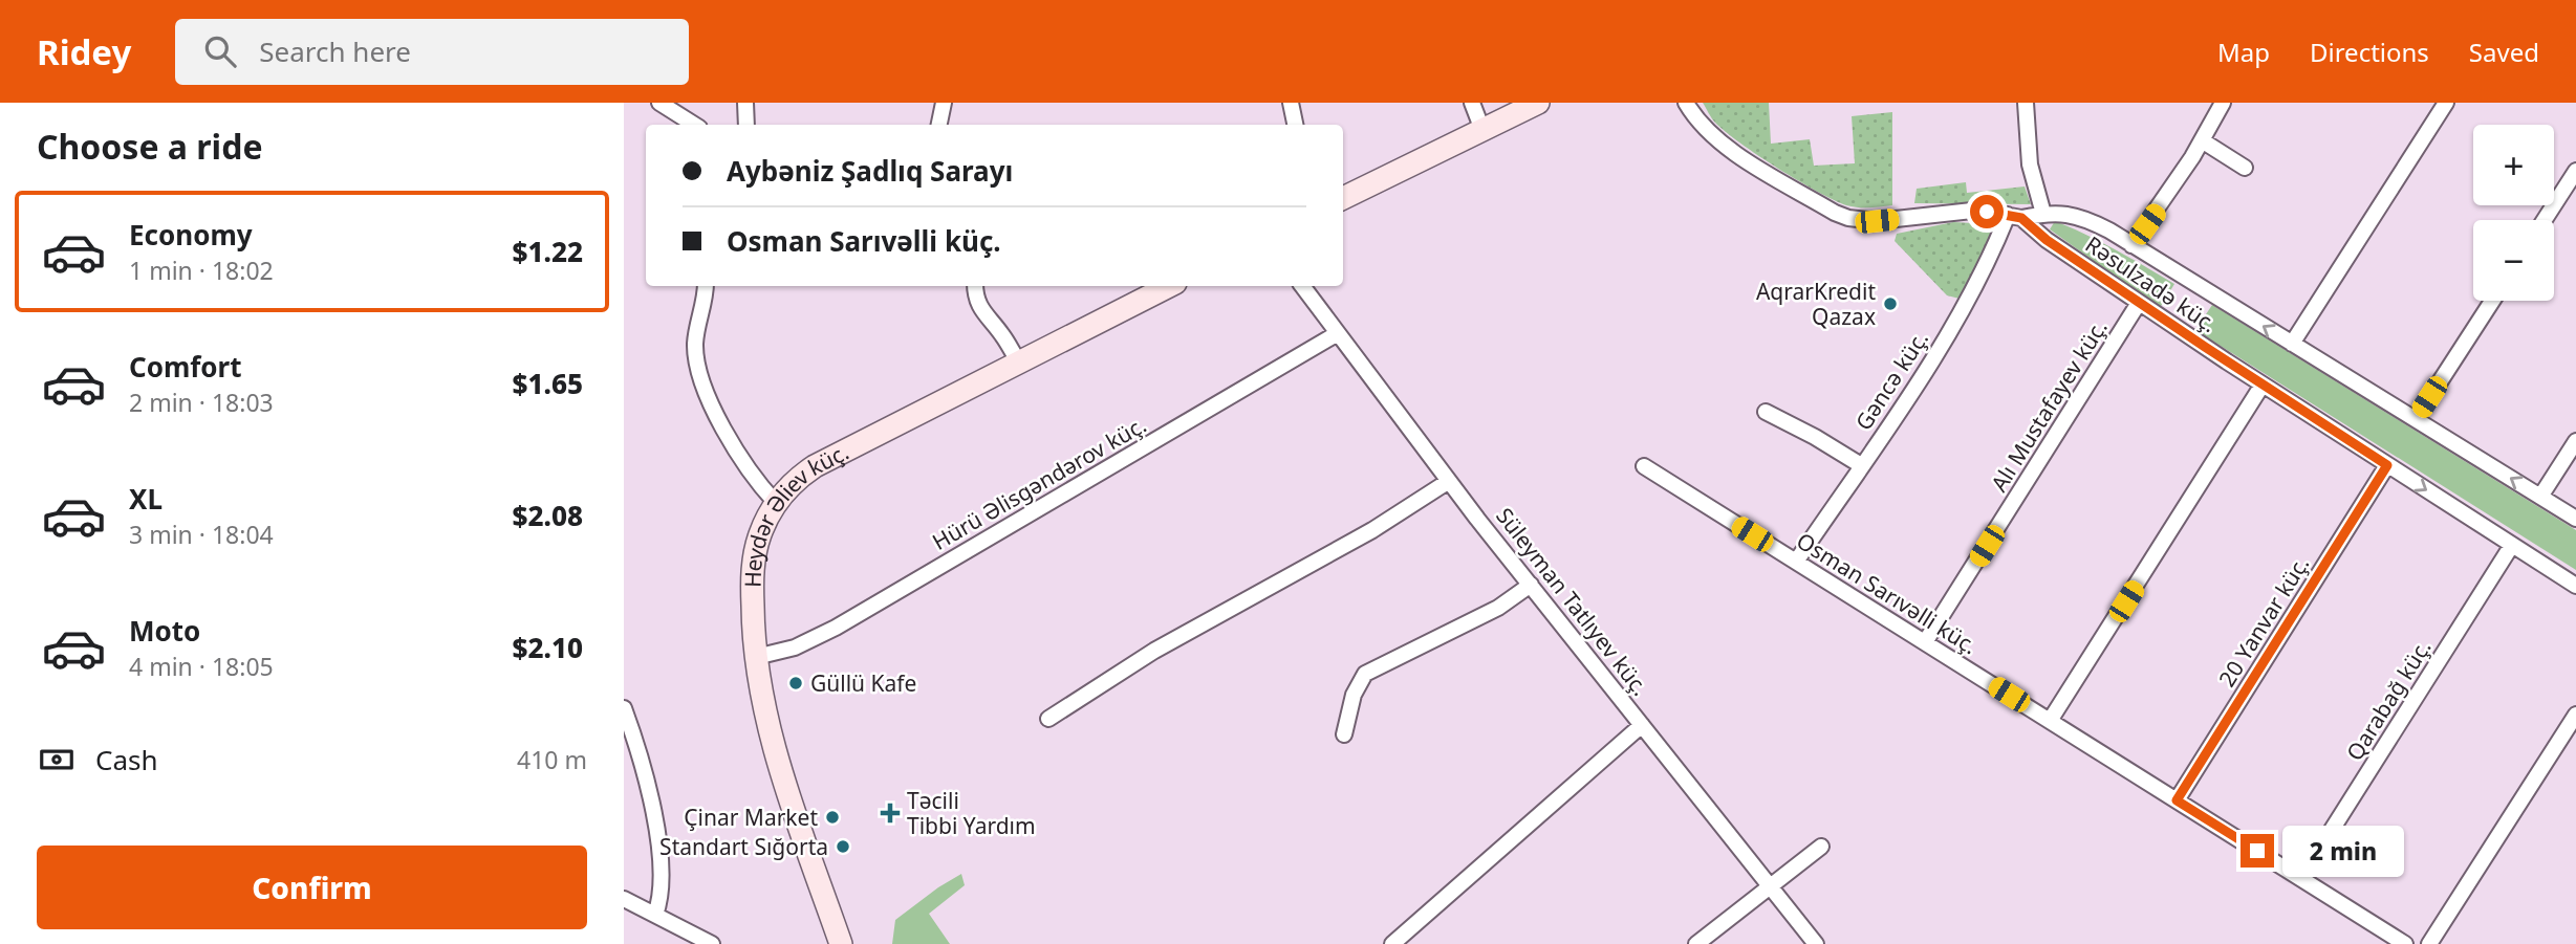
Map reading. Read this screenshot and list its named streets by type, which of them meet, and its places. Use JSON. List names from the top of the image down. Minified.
{"streets":{"main road":["Heydər Əliev küç."],"street":["Rəsulzadə küç.","Gəncə küç.","Alı Mustafayev küç.","Hürü Əlisgəndərov küç.","Osman Sarıvəlli küç.","Süleyman Tatlıyev küç.","20 Yanvar küç.","Qarabağ küç."]},"crossings":[["Rəsulzadə küç.","Gəncə küç."],["Rəsulzadə küç.","Alı Mustafayev küç."],["Rəsulzadə küç.","20 Yanvar küç."],["Rəsulzadə küç.","Qarabağ küç."],["Gəncə küç.","Osman Sarıvəlli küç."],["Alı Mustafayev küç.","Osman Sarıvəlli küç."],["Hürü Əlisgəndərov küç.","Heydər Əliev küç."],["Hürü Əlisgəndərov küç.","Süleyman Tatlıyev küç."],["Osman Sarıvəlli küç.","20 Yanvar küç."],["Osman Sarıvəlli küç.","Qarabağ küç."]],"places":{"other":["AqrarKredit Qazax","Güllü Kafe","Çinar Market","Standart Sığorta"],"health":["Təcili Tibbi Yardım"]},"page":{"header":"Ridey","search":"Search here","nav":["Map","Directions","Saved"],"heading":"Choose a ride","map_buttons":["+","−"],"banner":["Aybəniz Şadlıq Sarayı","Osman Sarıvəlli küç."],"list":[{"name":"Economy","note":"1 min · 18:02","value":"$1.22"},{"name":"Comfort","note":"2 min · 18:03","value":"$1.65"},{"name":"XL","note":"3 min · 18:04","value":"$2.08"},{"name":"Moto","note":"4 min · 18:05","value":"$2.10"}],"pay":["Cash","410 m"],"bubble":"2 min","buttons":"Confirm"}}
